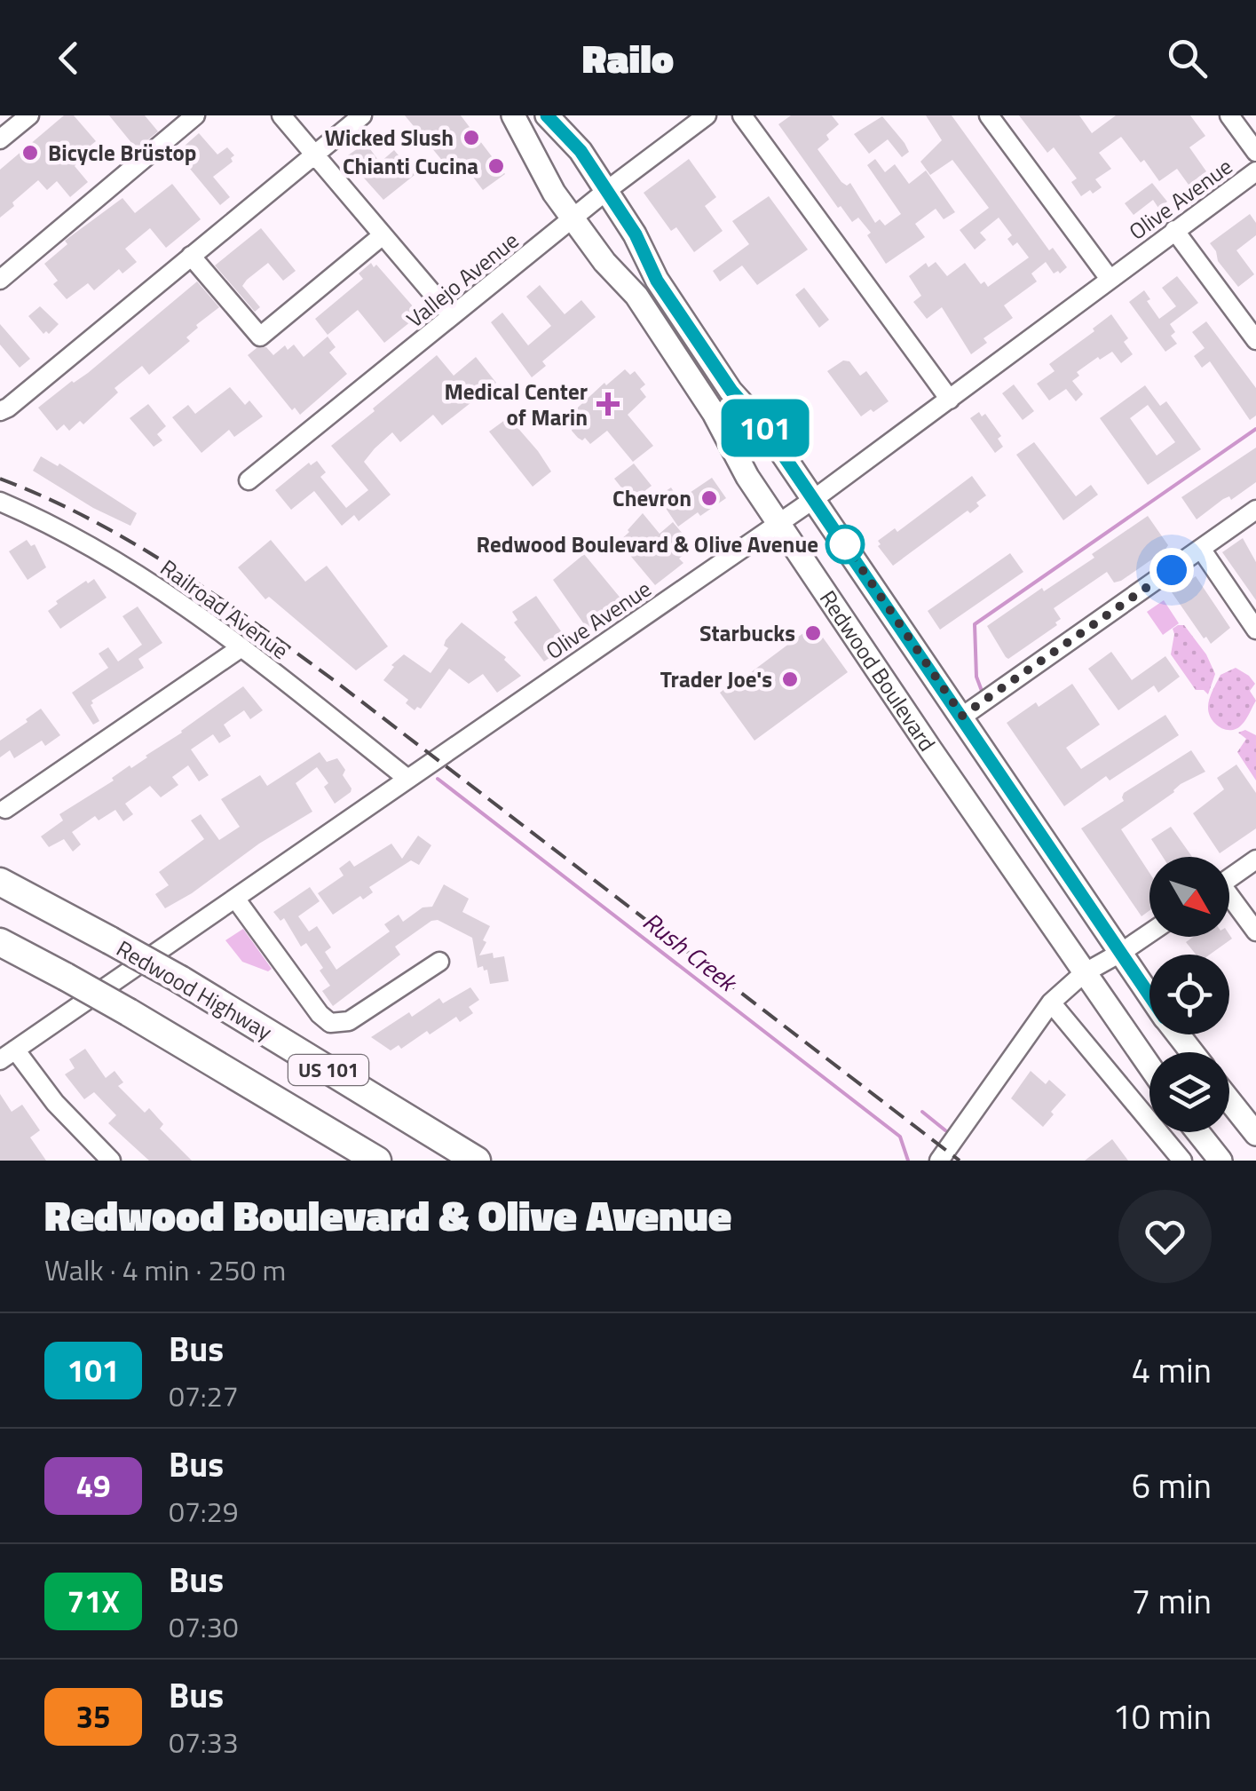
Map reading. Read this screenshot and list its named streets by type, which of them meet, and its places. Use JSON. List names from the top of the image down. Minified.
{"streets":{"highway":["Redwood Highway","US 101"],"main road":["Redwood Boulevard"],"street":["Olive Avenue","Vallejo Avenue","Railroad Avenue"]},"crossings":[["Olive Avenue","Railroad Avenue"],["Olive Avenue","Redwood Boulevard"],["Vallejo Avenue","Redwood Boulevard"]],"water":["Rush Creek"],"places":{"other":["Wicked Slush","Bicycle Brüstop","Chianti Cucina","Chevron","Redwood Boulevard & Olive Avenue","Starbucks","Trader Joe's"],"health":["Medical Center of Marin"]},"lines":["bus line 101"],"north":"bottom right","page":{"header":"Railo","on_map":"101","heading":["Redwood Boulevard & Olive Avenue","Walk · 4 min · 250 m"],"list":[{"mark":"101","name":"Bus","note":"07:27","value":"4 min"},{"mark":"49","name":"Bus","note":"07:29","value":"6 min"},{"mark":"71X","name":"Bus","note":"07:30","value":"7 min"},{"mark":"35","name":"Bus","note":"07:33","value":"10 min"}]}}
